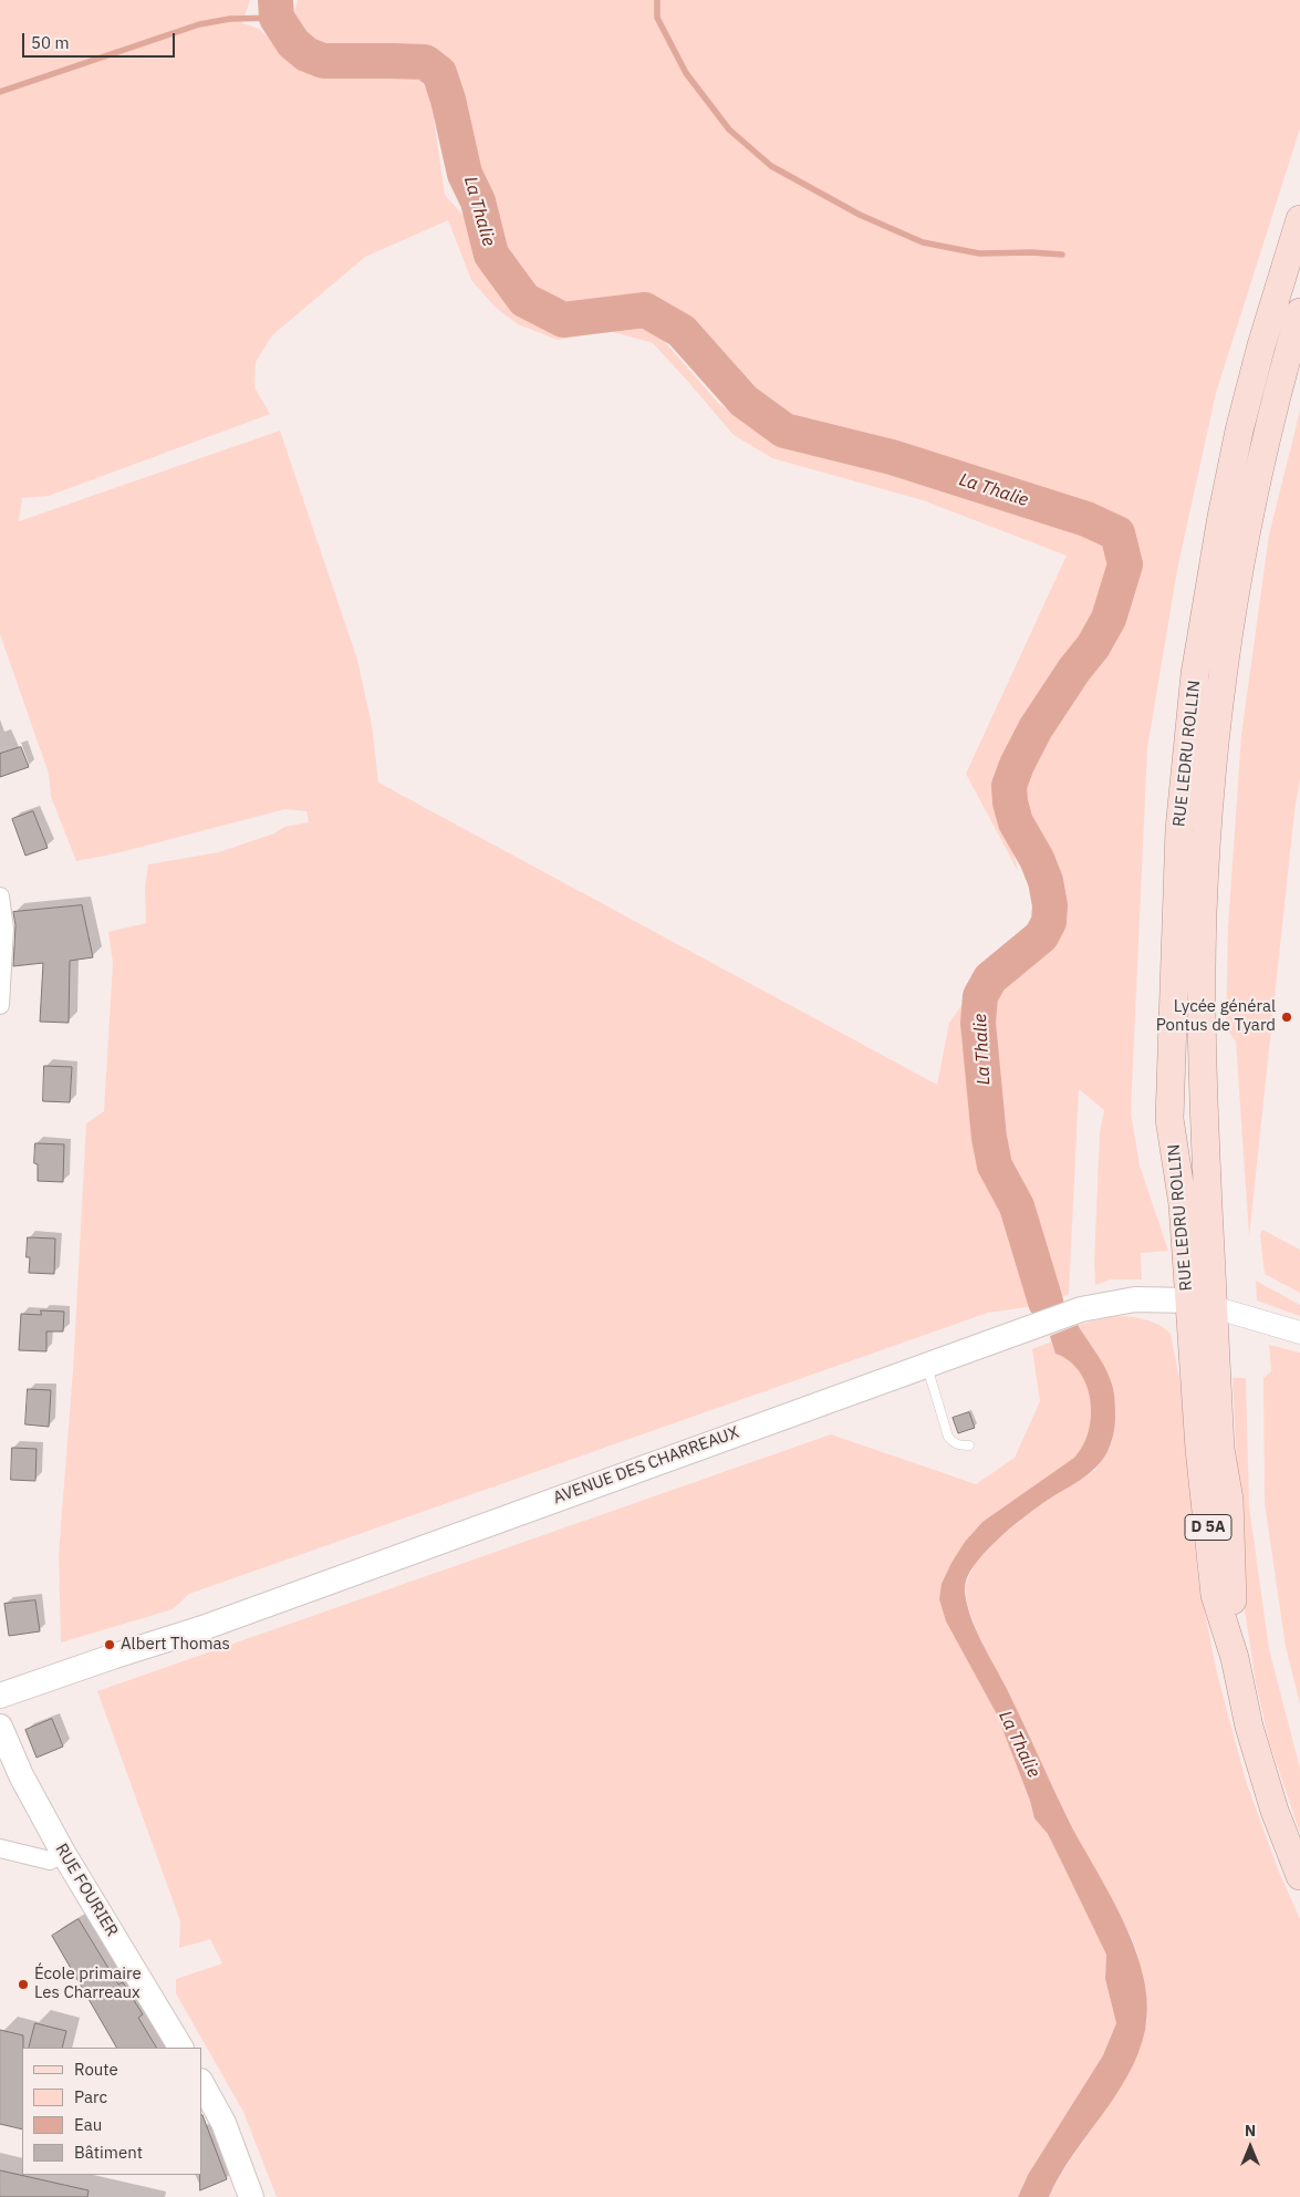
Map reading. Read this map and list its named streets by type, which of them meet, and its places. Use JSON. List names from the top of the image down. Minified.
{"streets":{"main road":["RUE LEDRU ROLLIN","AVENUE DES CHARREAUX","D 5A","RUE FOURIER"]},"crossings":[["RUE LEDRU ROLLIN","AVENUE DES CHARREAUX"],["RUE LEDRU ROLLIN","D 5A"],["AVENUE DES CHARREAUX","D 5A"]],"water":["La Thalie"],"places":["Lycée général Pontus de Tyard","Albert Thomas","École primaire Les Charreaux"],"legend":["Route","Parc","Eau","Bâtiment"],"scale_bar":"50 m","north":"top"}
